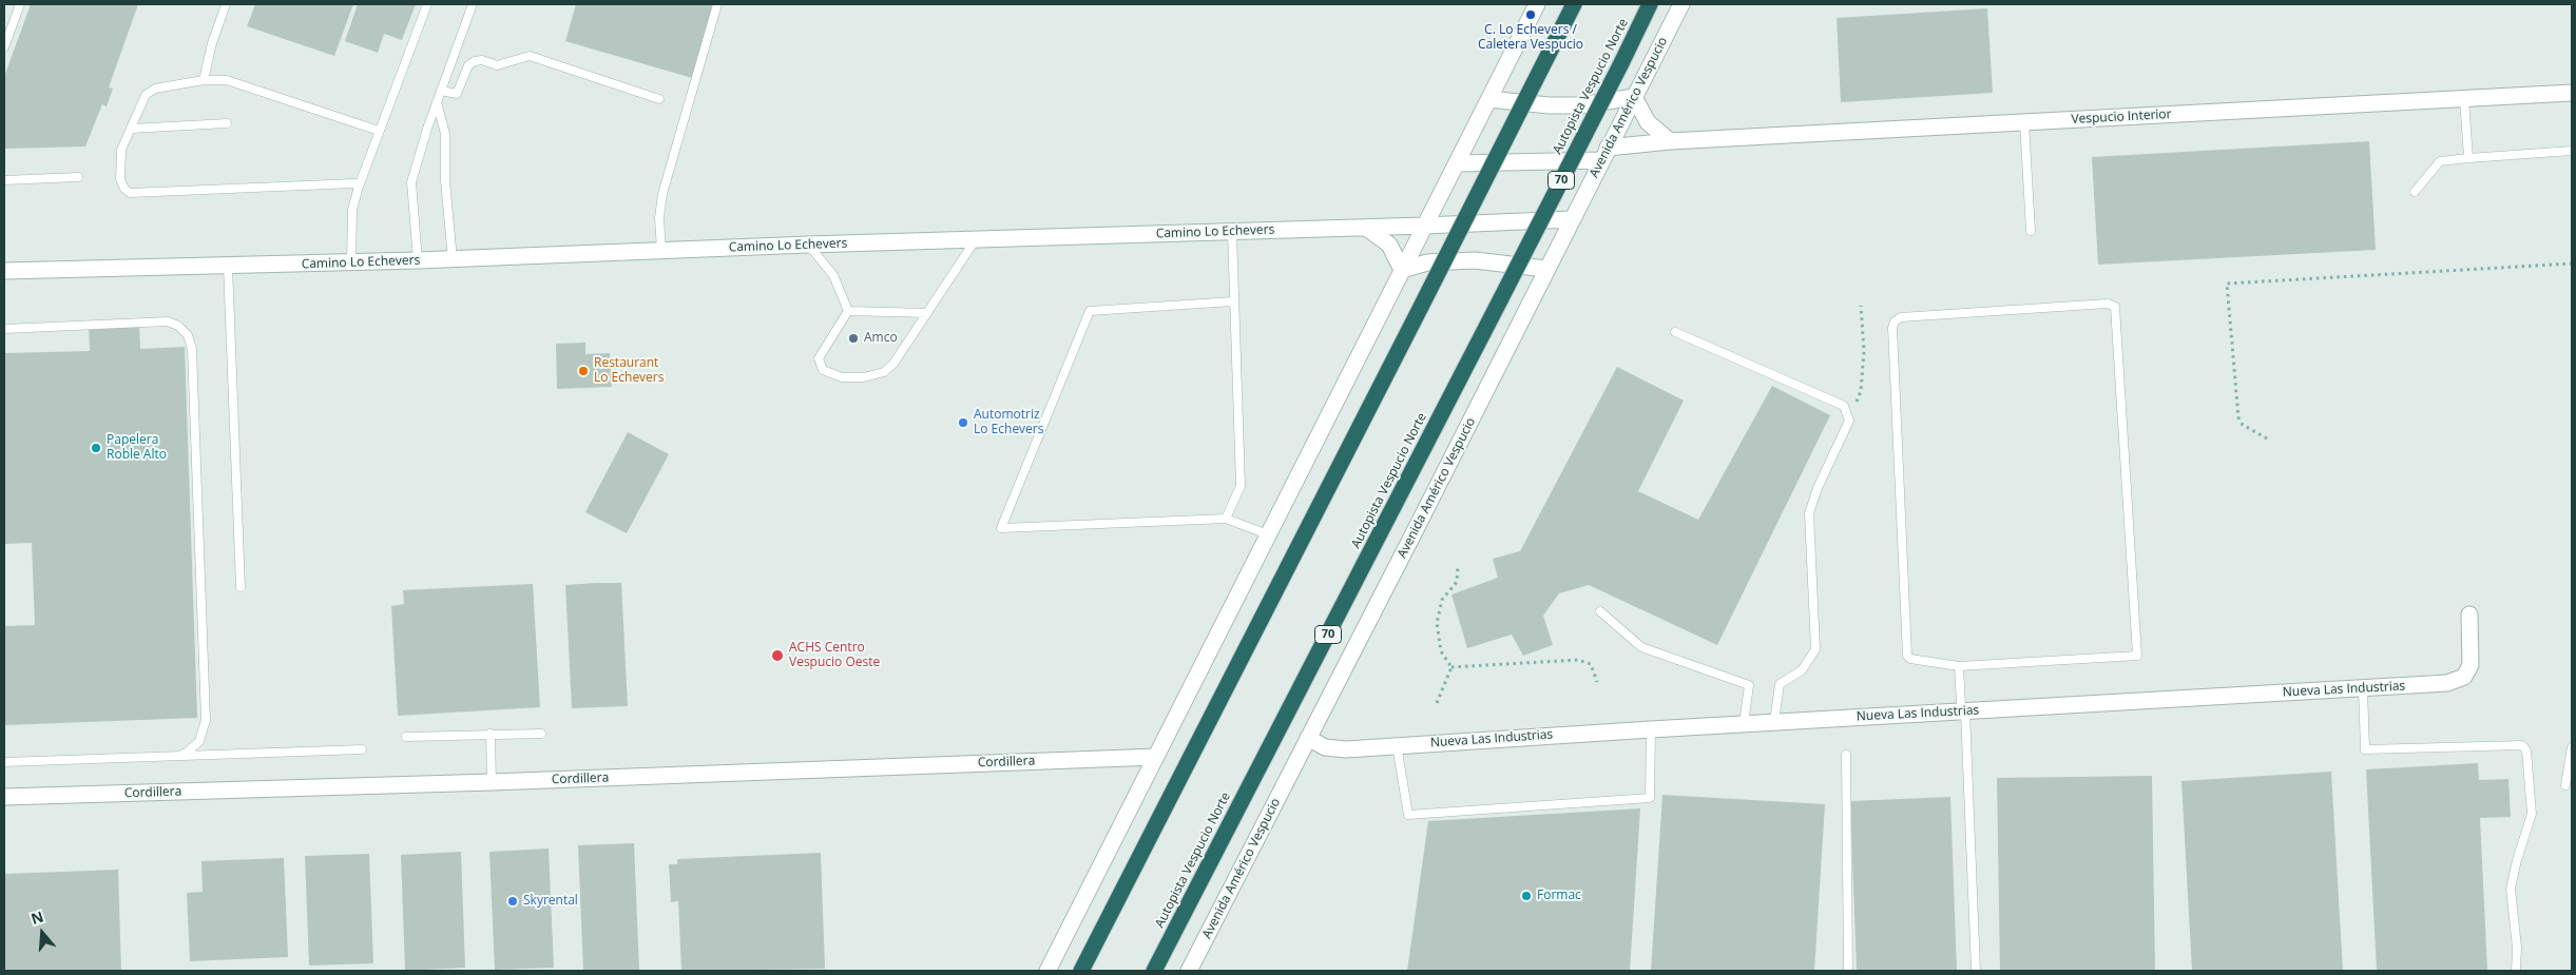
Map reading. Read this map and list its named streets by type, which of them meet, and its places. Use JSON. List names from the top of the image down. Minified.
{"streets":{"highway":["Autopista Vespucio Norte","70"],"main road":["Avenida Américo Vespucio","Vespucio Interior","Camino Lo Echevers","Nueva Las Industrias","Cordillera"]},"crossings":[["Avenida Américo Vespucio","Vespucio Interior"],["Avenida Américo Vespucio","Camino Lo Echevers"],["Avenida Américo Vespucio","Nueva Las Industrias"]],"places":["C. Lo Echevers / Caletera Vespucio","Amco","Restaurant Lo Echevers","Automotriz Lo Echevers","Papelera Roble Alto","ACHS Centro Vespucio Oeste","Formac","Skyrental"],"north":"top"}
